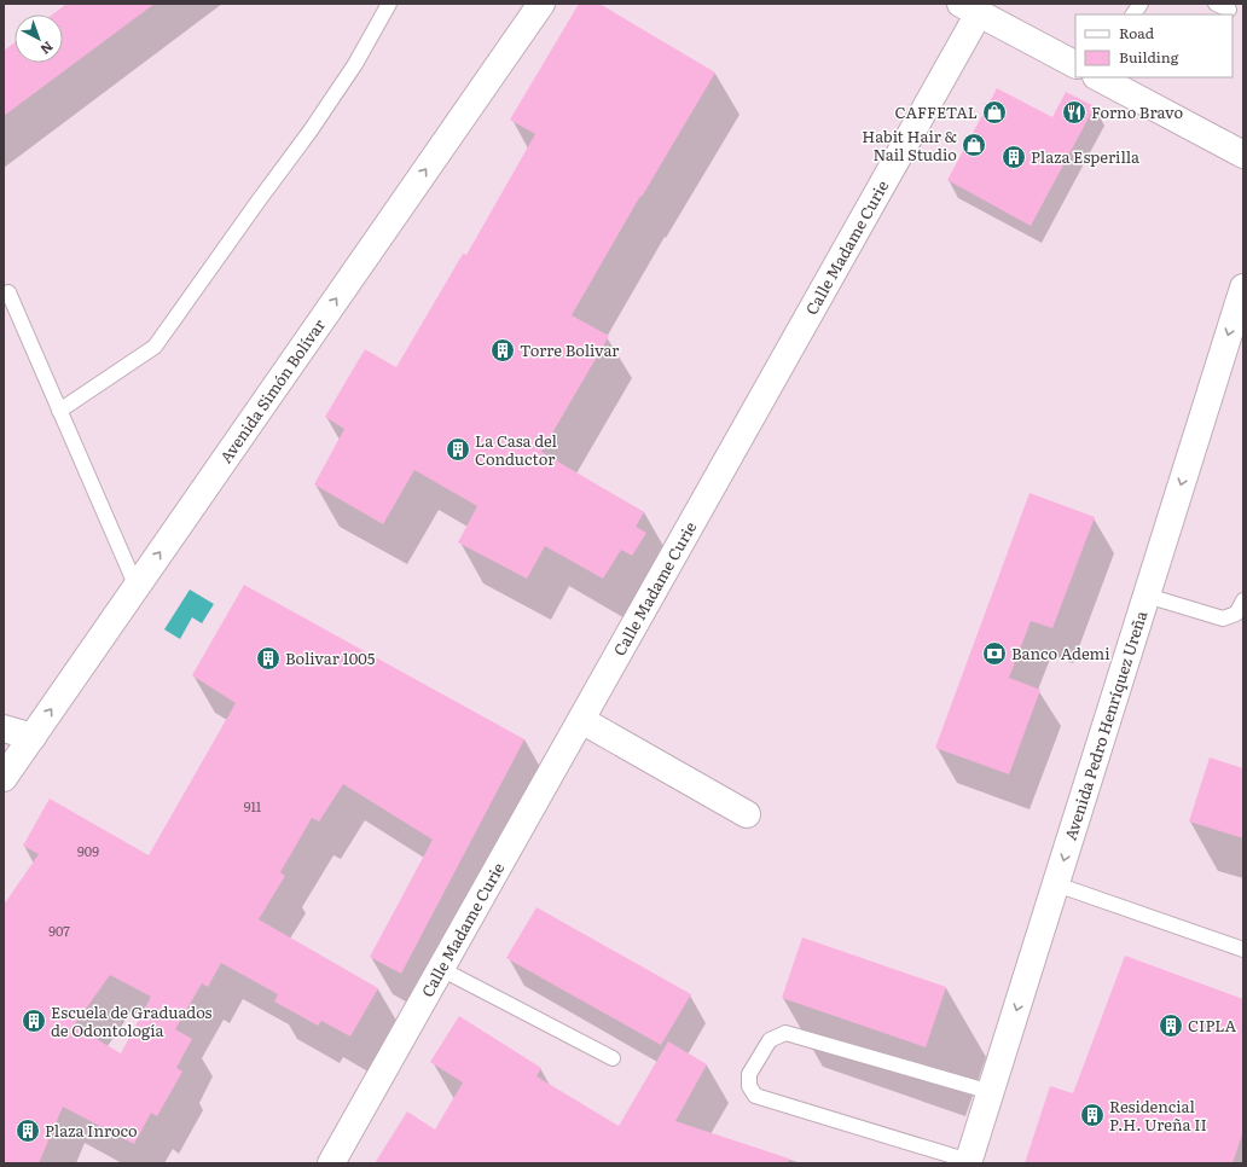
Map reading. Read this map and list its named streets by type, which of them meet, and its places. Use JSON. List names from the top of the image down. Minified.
{"streets":{"main road":["Calle Madame Curie","Avenida Simón Bolívar","Avenida Pedro Henríquez Ureña"]},"one_way":["Avenida Simón Bolívar","Avenida Pedro Henríquez Ureña"],"places":{"shop":["CAFFETAL","Habit Hair & Nail Studio"],"restaurant":["Forno Bravo"],"building":["Plaza Esperilla","Torre Bolivar","La Casa del Conductor","Bolivar 1005","Escuela de Graduados de Odontología","CIPLA","Residencial P.H. Ureña II","Plaza Inroco"],"bank":["Banco Ademi"]},"house_numbers":["911","909","907"],"legend":["Road","Building"],"north":"bottom right"}
